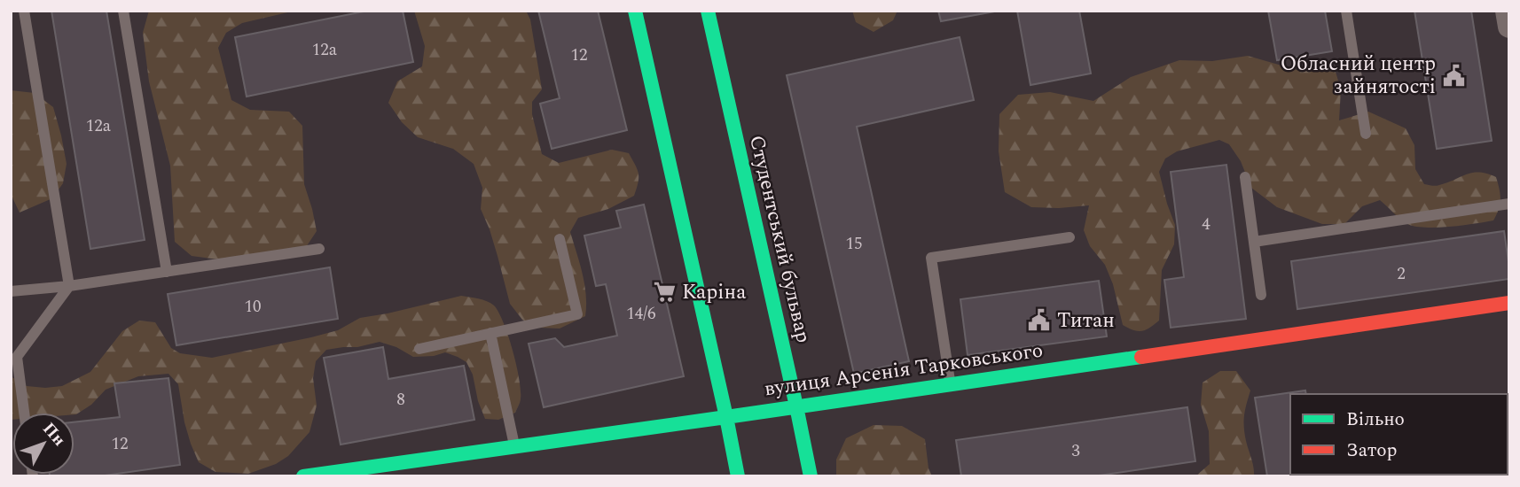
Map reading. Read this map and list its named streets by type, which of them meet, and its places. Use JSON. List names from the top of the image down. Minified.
{"streets":{"street":["Студентський бульвар","вулиця Арсенія Тарковського"]},"crossings":[["Студентський бульвар","вулиця Арсенія Тарковського"]],"places":{"public building":["Обласний центр зайнятості","Титан"],"supermarket":["Каріна"]},"house_numbers":["12а","12","12а","4","15","2","10","14/6","8","12","3"],"legend":["Вільно","Затор"],"north":"top right"}
